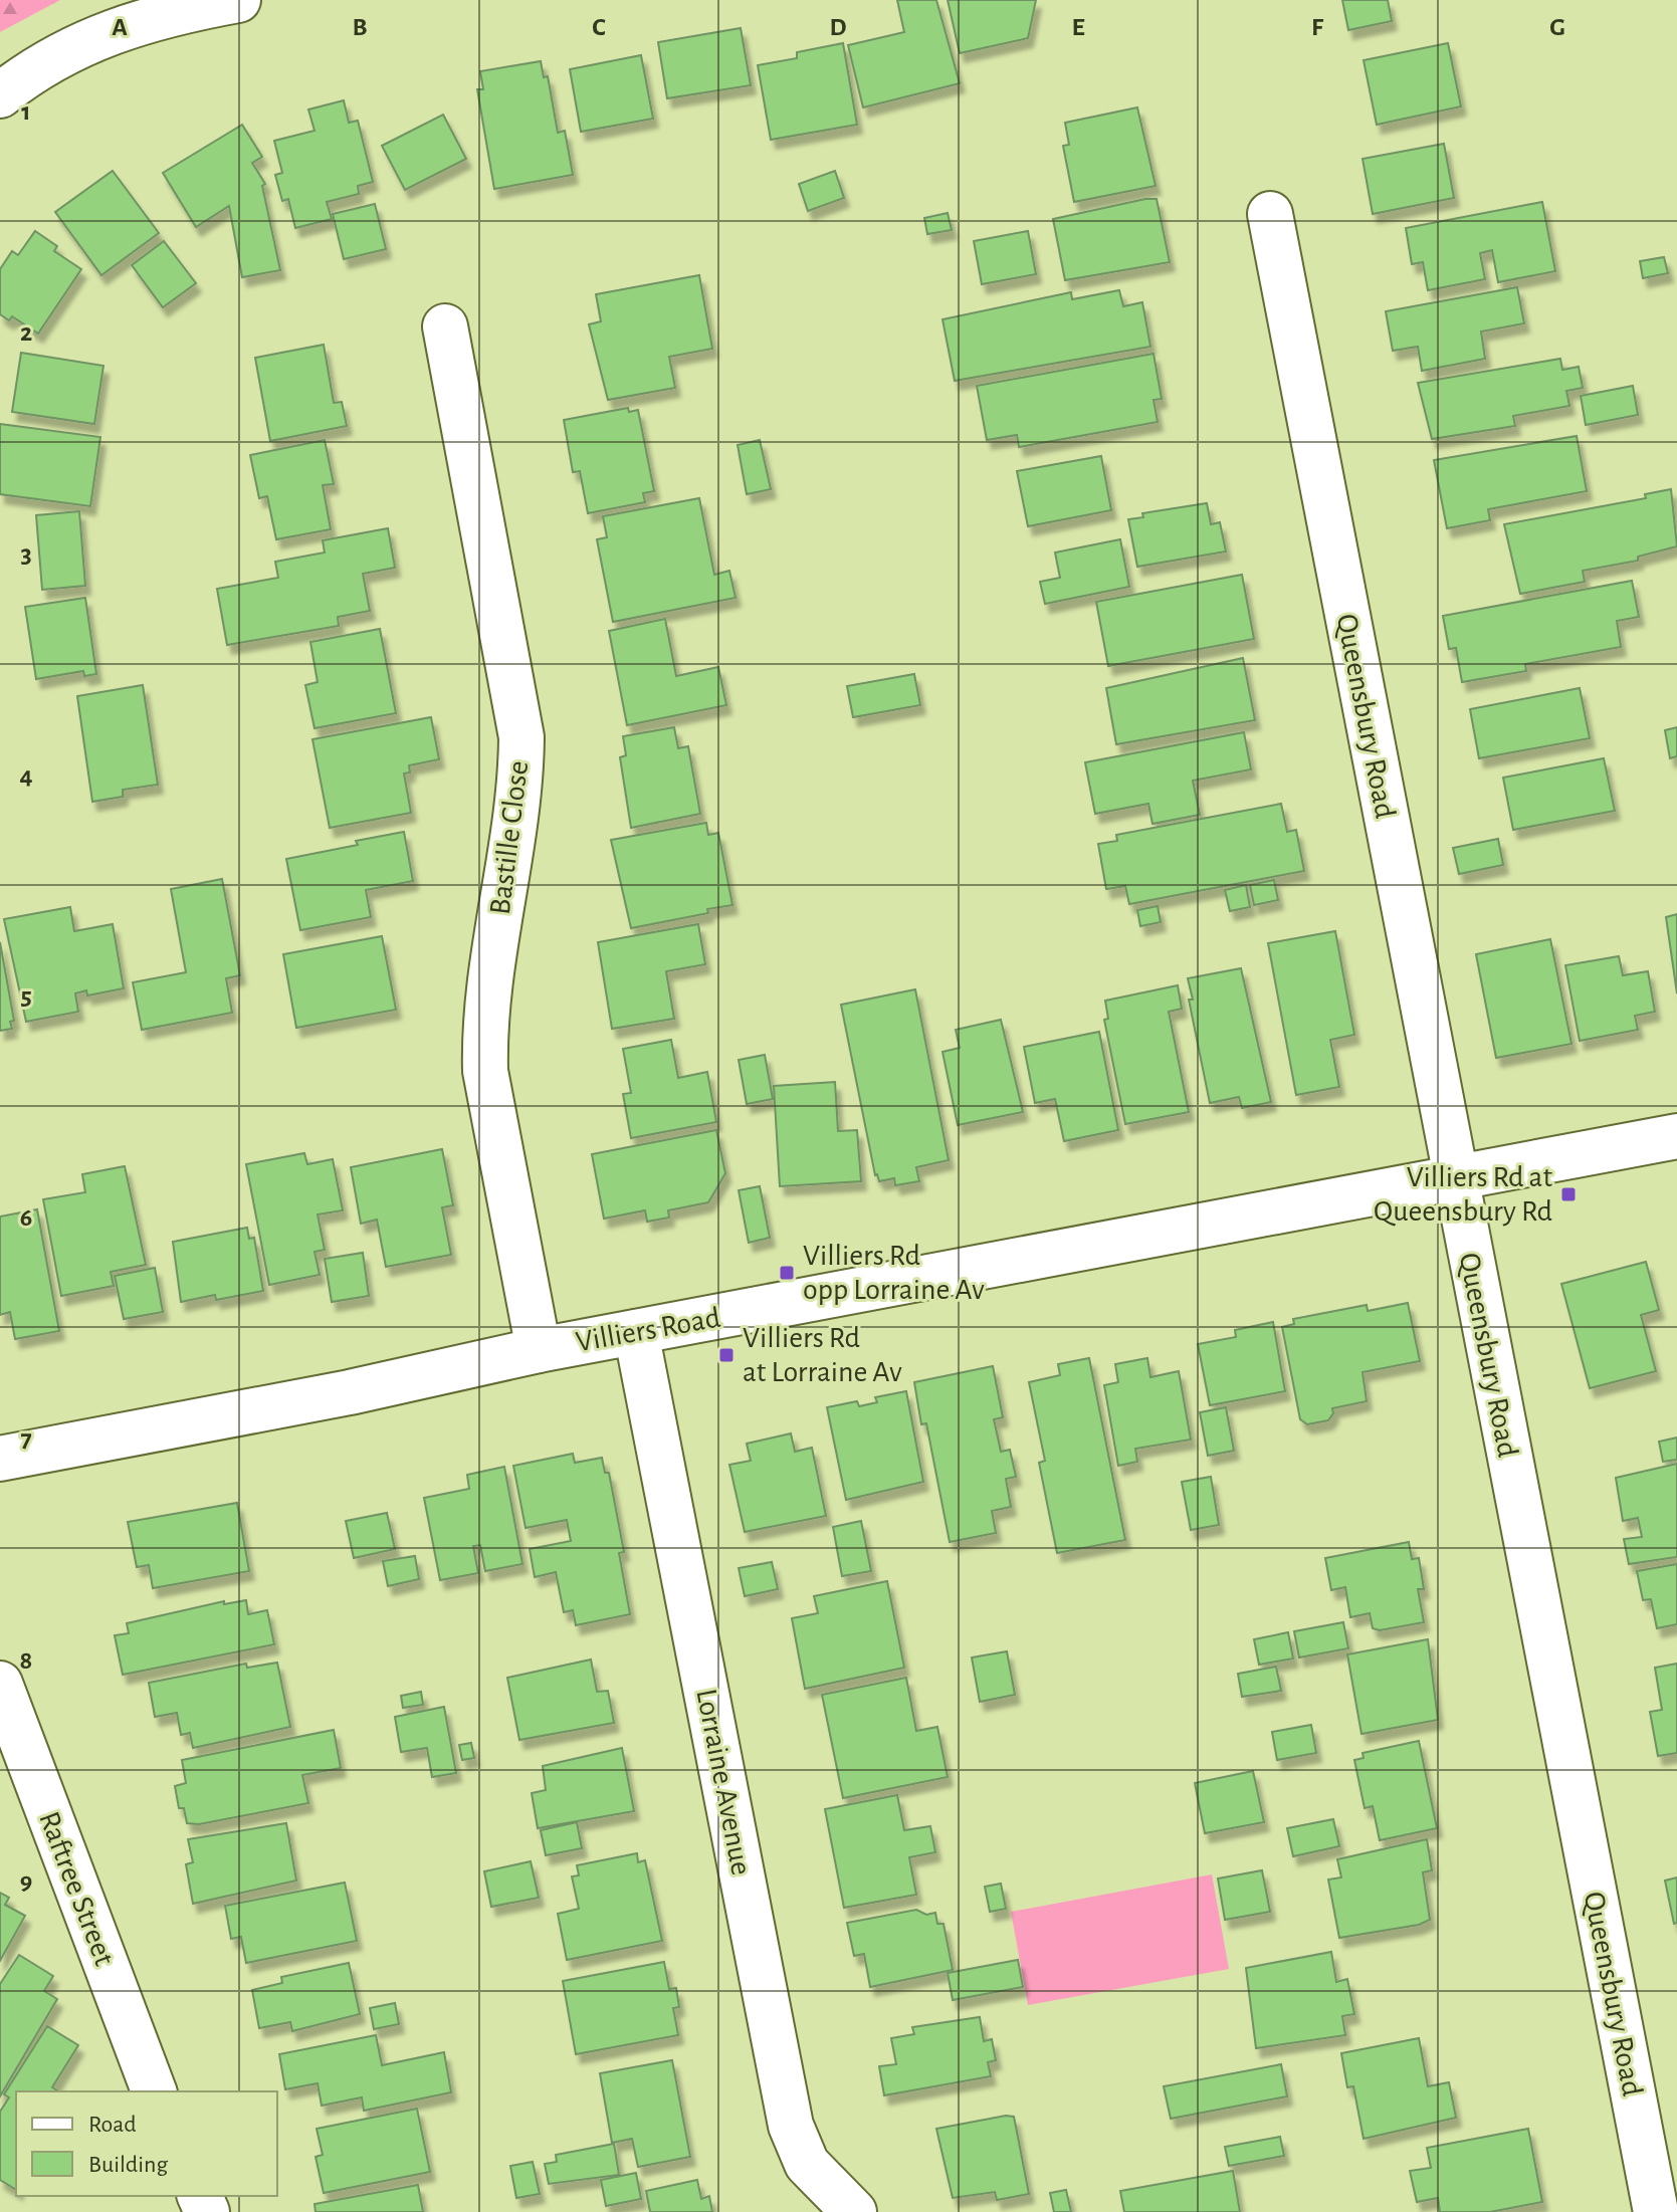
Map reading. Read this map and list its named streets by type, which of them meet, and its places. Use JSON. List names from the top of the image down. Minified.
{"streets":{"street":["Queensbury Road","Bastille Close","Villiers Road","Lorraine Avenue","Raftree Street"]},"crossings":[["Queensbury Road","Villiers Road"],["Bastille Close","Villiers Road"],["Villiers Road","Lorraine Avenue"]],"places":{"transit":["Villiers Rd at Queensbury Rd","Villiers Rd opp Lorraine Av","Villiers Rd at Lorraine Av"]},"legend":["Road","Building"],"grid":{"columns":["A","B","C","D","E","F","G"],"rows":["1","2","3","4","5","6","7","8","9"]}}
